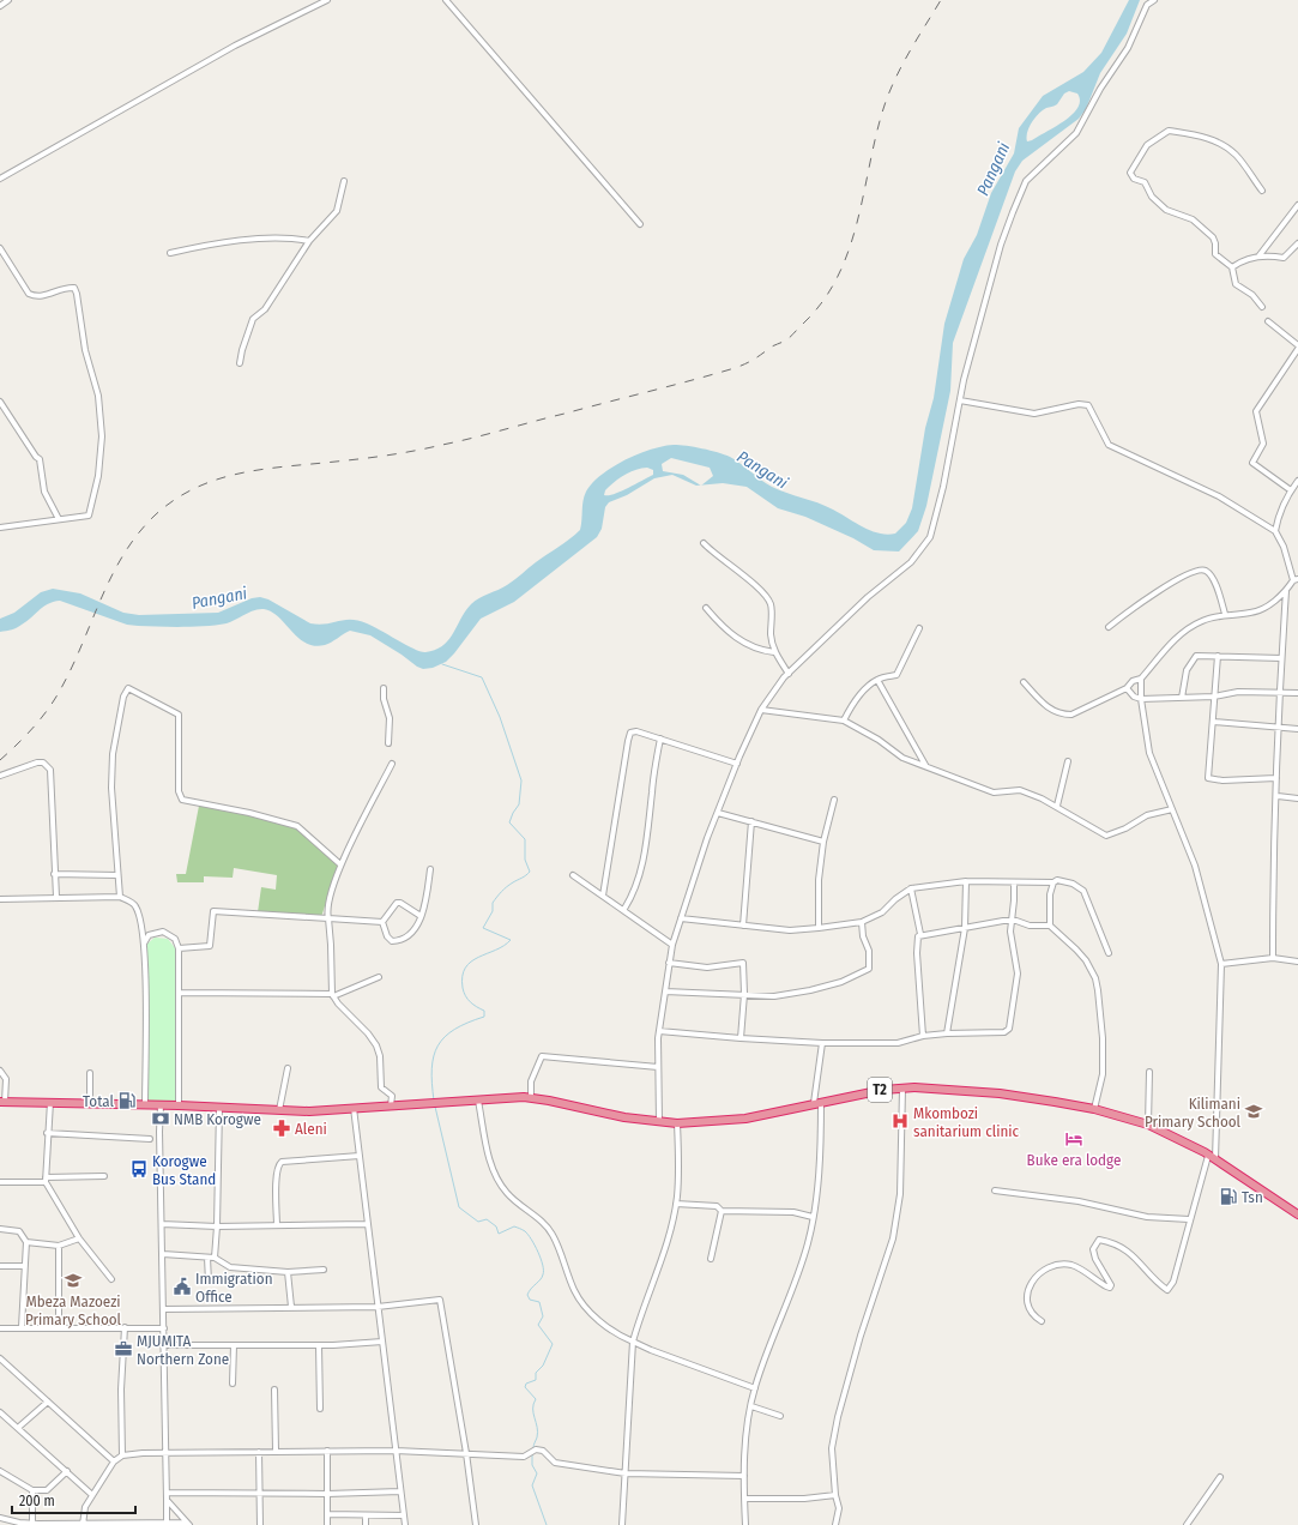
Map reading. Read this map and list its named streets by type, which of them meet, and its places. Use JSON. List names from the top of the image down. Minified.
{"streets":{"highway":["T2"]},"water":["Pangani"],"places":{"fuel station":["Total","Tsn"],"school or university":["Kilimani Primary School","Mbeza Mazoezi Primary School"],"bank":["NMB Korogwe"],"hospital":["Mkombozi sanitarium clinic"],"pharmacy":["Aleni"],"hotel":["Buke era lodge"],"bus stop":["Korogwe Bus Stand"],"public building":["Immigration Office"],"office":["MJUMITA Northern Zone"]},"scale_bar":"200 m"}
